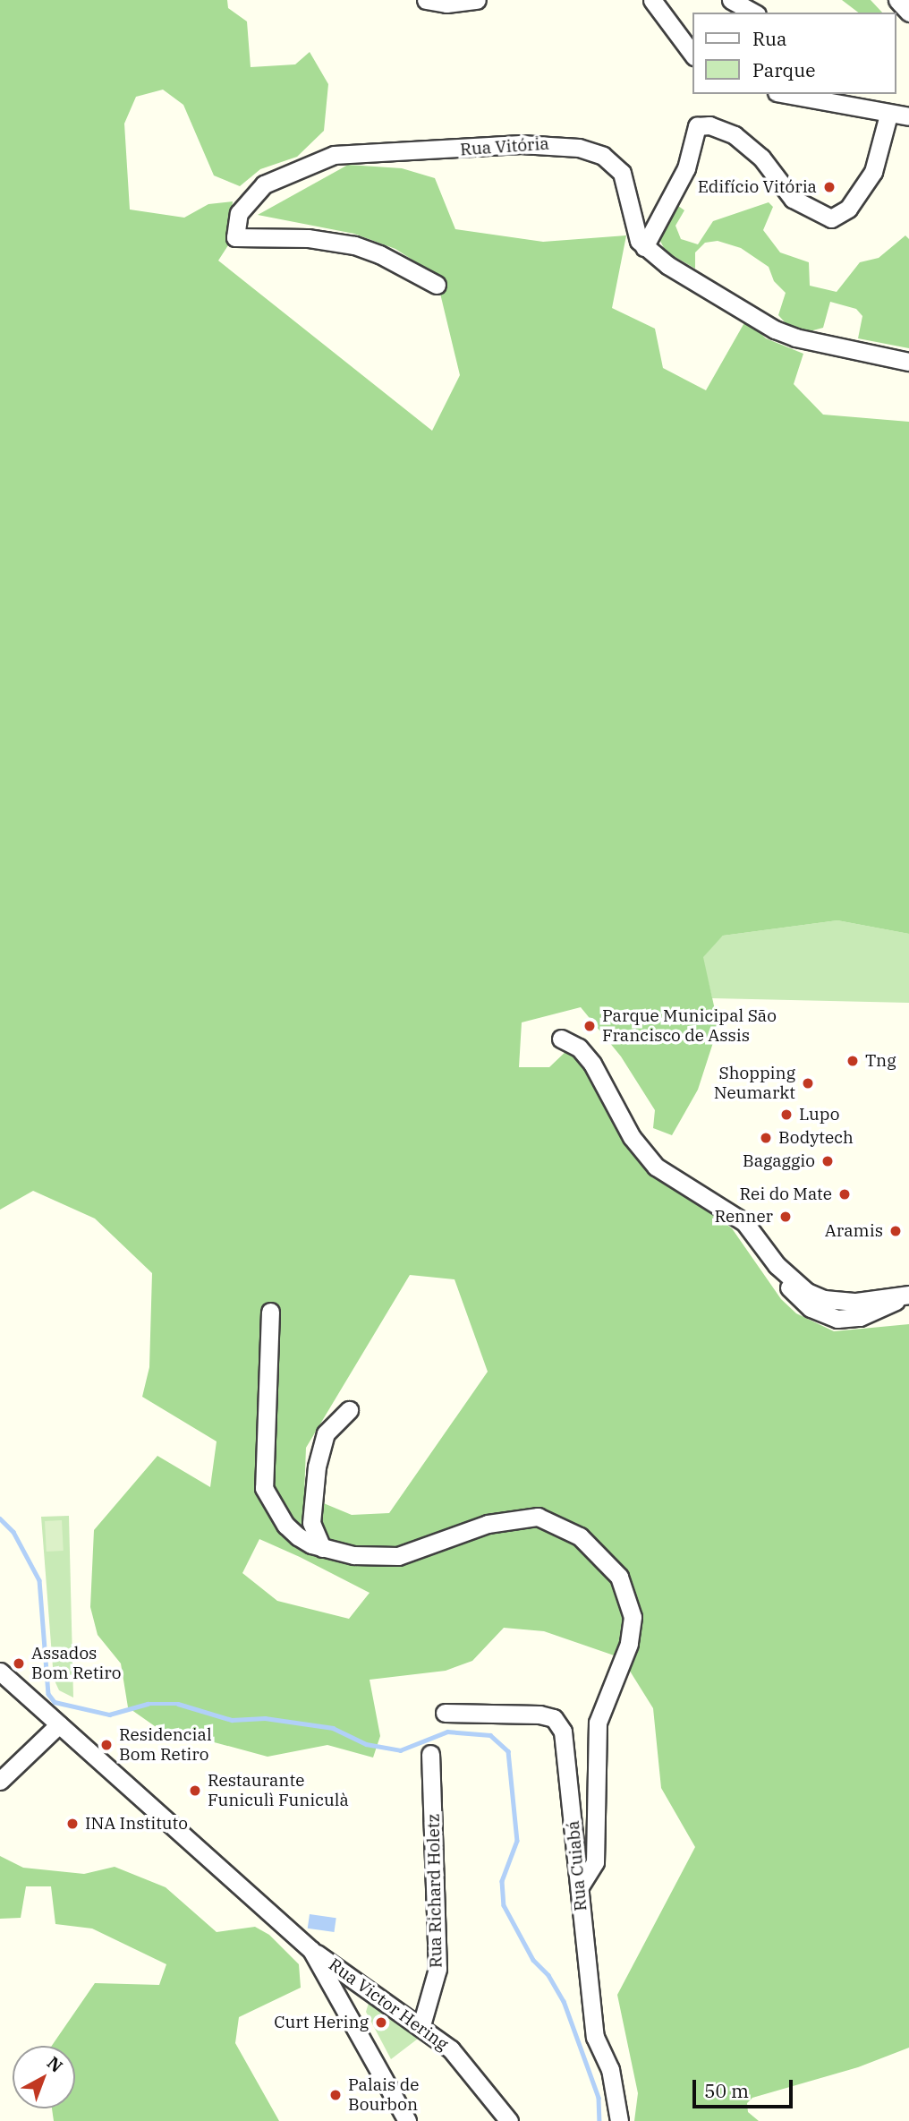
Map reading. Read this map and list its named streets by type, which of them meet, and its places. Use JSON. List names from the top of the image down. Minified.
{"streets":{"street":["Rua Vitória","Rua Cuiabá","Rua Richard Holetz","Rua Victor Hering"]},"crossings":[["Rua Richard Holetz","Rua Victor Hering"]],"places":["Edifício Vitória","Parque Municipal São Francisco de Assis","Tng","Shopping Neumarkt","Lupo","Bodytech","Bagaggio","Rei do Mate","Renner","Aramis","Assados Bom Retiro","Residencial Bom Retiro","Restaurante Funiculì Funiculà","INA Instituto","Curt Hering","Palais de Bourbon"],"legend":["Rua","Parque"],"scale_bar":"50 m","north":"top right"}
